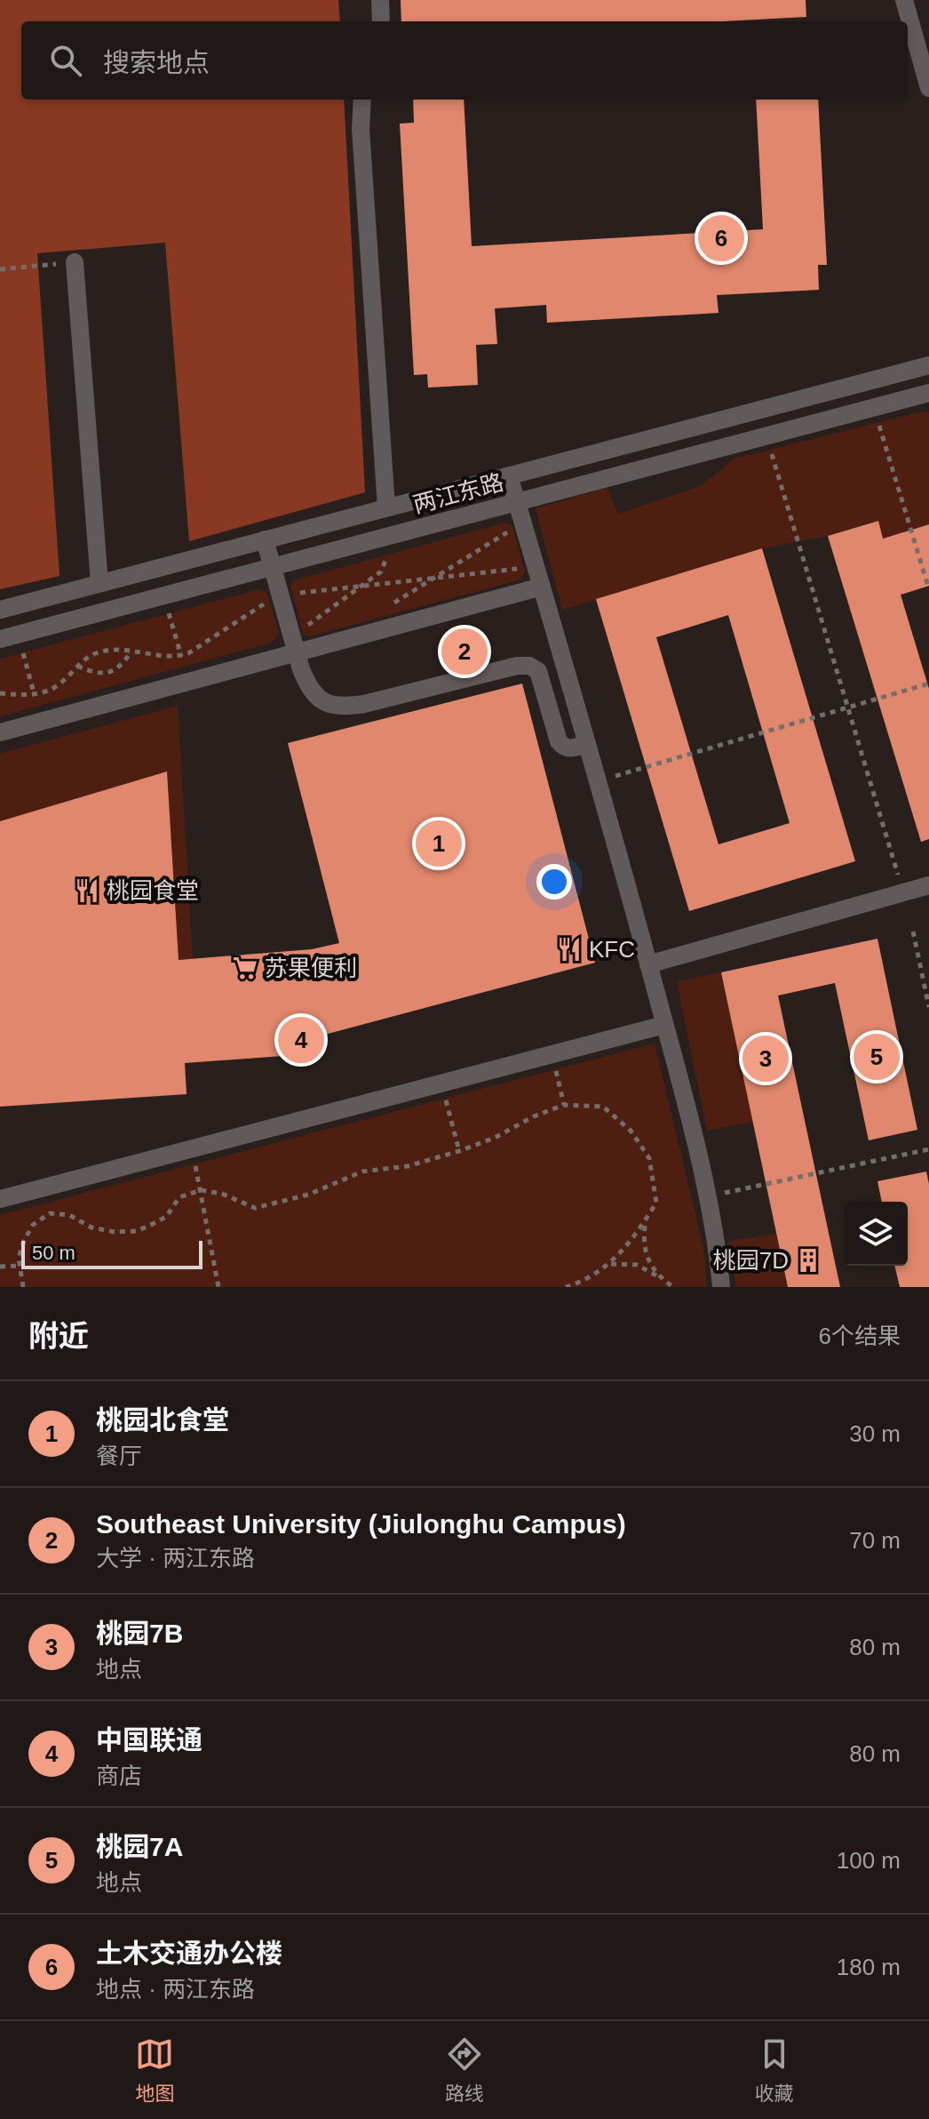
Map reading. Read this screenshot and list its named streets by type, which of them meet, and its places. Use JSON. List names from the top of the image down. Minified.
{"streets":{"street":["两江东路"]},"places":{"restaurant":["桃园食堂","KFC"],"supermarket":["苏果便利"],"building":["桃园7D"]},"scale_bar":"50 m","page":{"search":"搜索地点","pins":["6","2","1","4","5","3"],"scale":"50 m","heading":["附近","6个结果"],"list":[{"mark":"1","name":"桃园北食堂","note":"餐厅","value":"30 m"},{"mark":"2","name":"Southeast University (Jiulonghu Campus)","note":"大学 · 两江东路","value":"70 m"},{"mark":"3","name":"桃园7B","note":"地点","value":"80 m"},{"mark":"4","name":"中国联通","note":"商店","value":"80 m"},{"mark":"5","name":"桃园7A","note":"地点","value":"100 m"},{"mark":"6","name":"土木交通办公楼","note":"地点 · 两江东路","value":"180 m"}],"nav":["地图","路线","收藏"]}}
